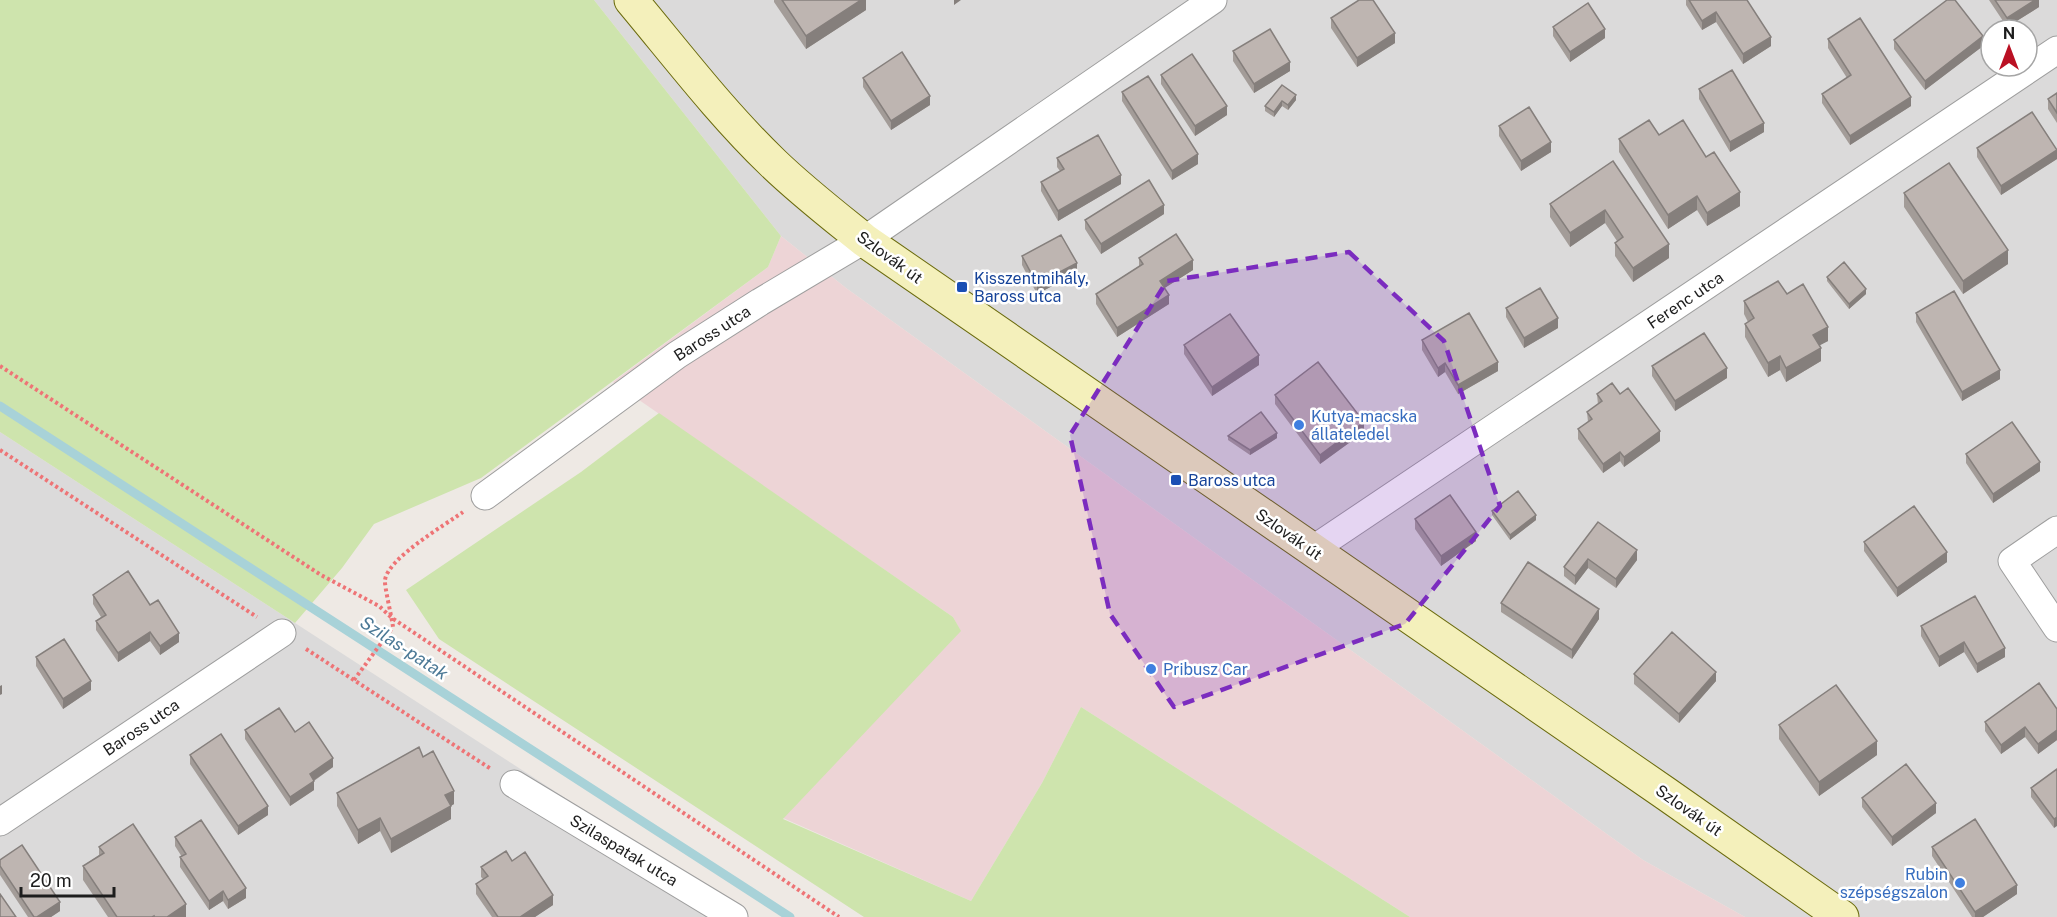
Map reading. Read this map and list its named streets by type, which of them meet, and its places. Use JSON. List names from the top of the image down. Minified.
{"streets":{"main road":["Szlovák út"],"street":["Ferenc utca","Baross utca","Szilaspatak utca"]},"crossings":[["Szlovák út","Ferenc utca"],["Szlovák út","Baross utca"]],"water":["Szilas-patak"],"places":{"transit":["Kisszentmihály, Baross utca","Baross utca"],"other":["Kutya-macska állateledel","Pribusz Car","Rubin szépségszalon"]},"scale_bar":"20 m","north":"top"}
